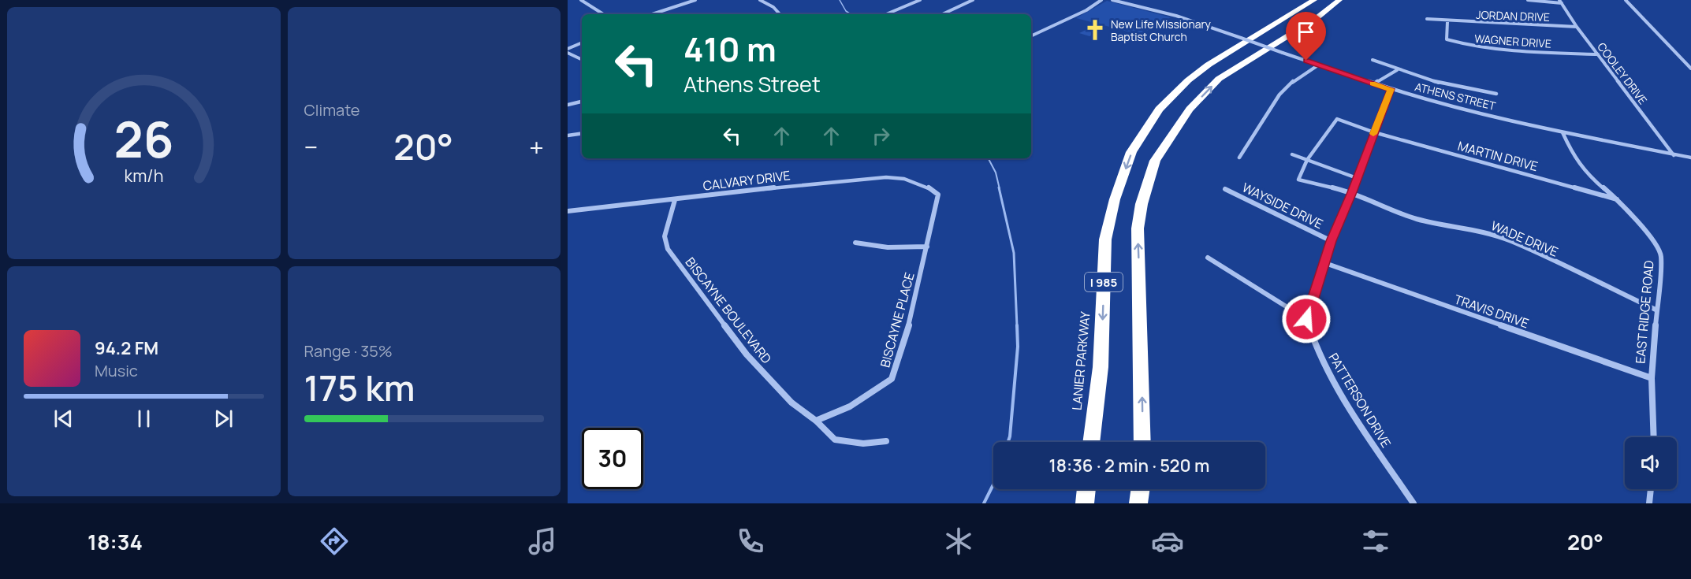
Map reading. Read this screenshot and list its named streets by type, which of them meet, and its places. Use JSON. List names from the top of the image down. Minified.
{"streets":{"highway":["I 985","LANIER PARKWAY"],"street":["JORDAN DRIVE","WAGNER DRIVE","COOLEY DRIVE","ATHENS STREET","MARTIN DRIVE","CALVARY DRIVE","WAYSIDE DRIVE","WADE DRIVE","BISCAYNE BOULEVARD","TRAVIS DRIVE","EAST RIDGE ROAD","BISCAYNE PLACE","PATTERSON DRIVE"]},"crossings":[["JORDAN DRIVE","WAGNER DRIVE"],["JORDAN DRIVE","COOLEY DRIVE"],["WAGNER DRIVE","COOLEY DRIVE"],["COOLEY DRIVE","ATHENS STREET"],["ATHENS STREET","EAST RIDGE ROAD"],["MARTIN DRIVE","EAST RIDGE ROAD"],["CALVARY DRIVE","BISCAYNE BOULEVARD"],["CALVARY DRIVE","BISCAYNE PLACE"],["WADE DRIVE","EAST RIDGE ROAD"],["BISCAYNE BOULEVARD","BISCAYNE PLACE"],["TRAVIS DRIVE","EAST RIDGE ROAD"]],"places":{"church":["New Life Missionary Baptist Church"]},"page":{"tile":["Climate",["Range · 35%","175 km"]],"turn":["410 m","Athens Street"],"heat":["−","20°","+"],"song":["94.2 FM","Music"],"limit":"30","trip":"18:36 · 2 min · 520 m","tabs":["18:34","20°"],"gauge":["26","km/h"]}}
